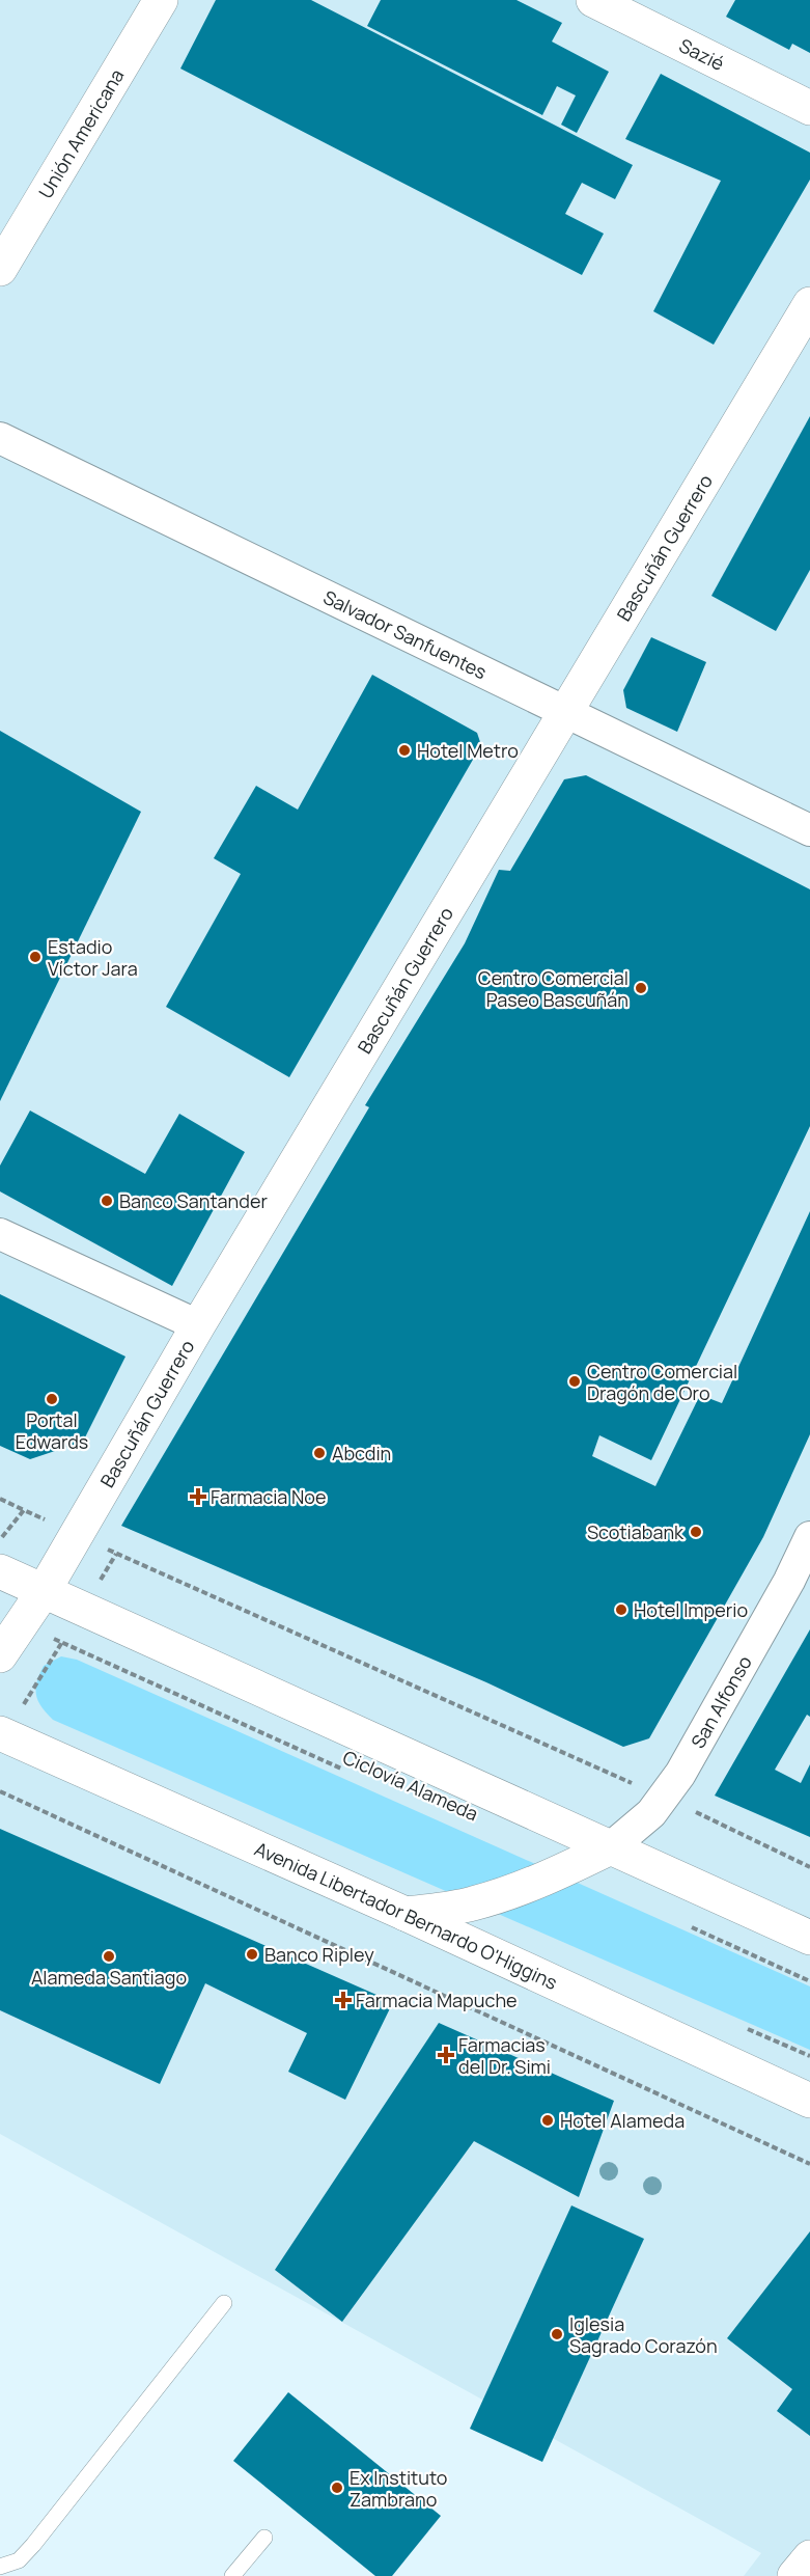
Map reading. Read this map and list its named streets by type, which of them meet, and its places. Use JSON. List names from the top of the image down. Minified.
{"streets":{"street":["Sazié","Unión Americana","Bascuñán Guerrero","Salvador Sanfuentes","San Alfonso","Avenida Libertador Bernardo O'Higgins"],"path":["Ciclovía Alameda"]},"crossings":[["Bascuñán Guerrero","Salvador Sanfuentes"],["Bascuñán Guerrero","Ciclovía Alameda"]],"places":{"other":["Hotel Metro","Estadio Víctor Jara","Centro Comercial Paseo Bascuñán","Banco Santander","Centro Comercial Dragón de Oro","Portal Edwards","Abcdin","Scotiabank","Hotel Imperio","Banco Ripley","Alameda Santiago","Hotel Alameda","Iglesia Sagrado Corazón","Ex Instituto Zambrano"],"health":["Farmacia Noe","Farmacia Mapuche","Farmacias del Dr. Simi"]}}
